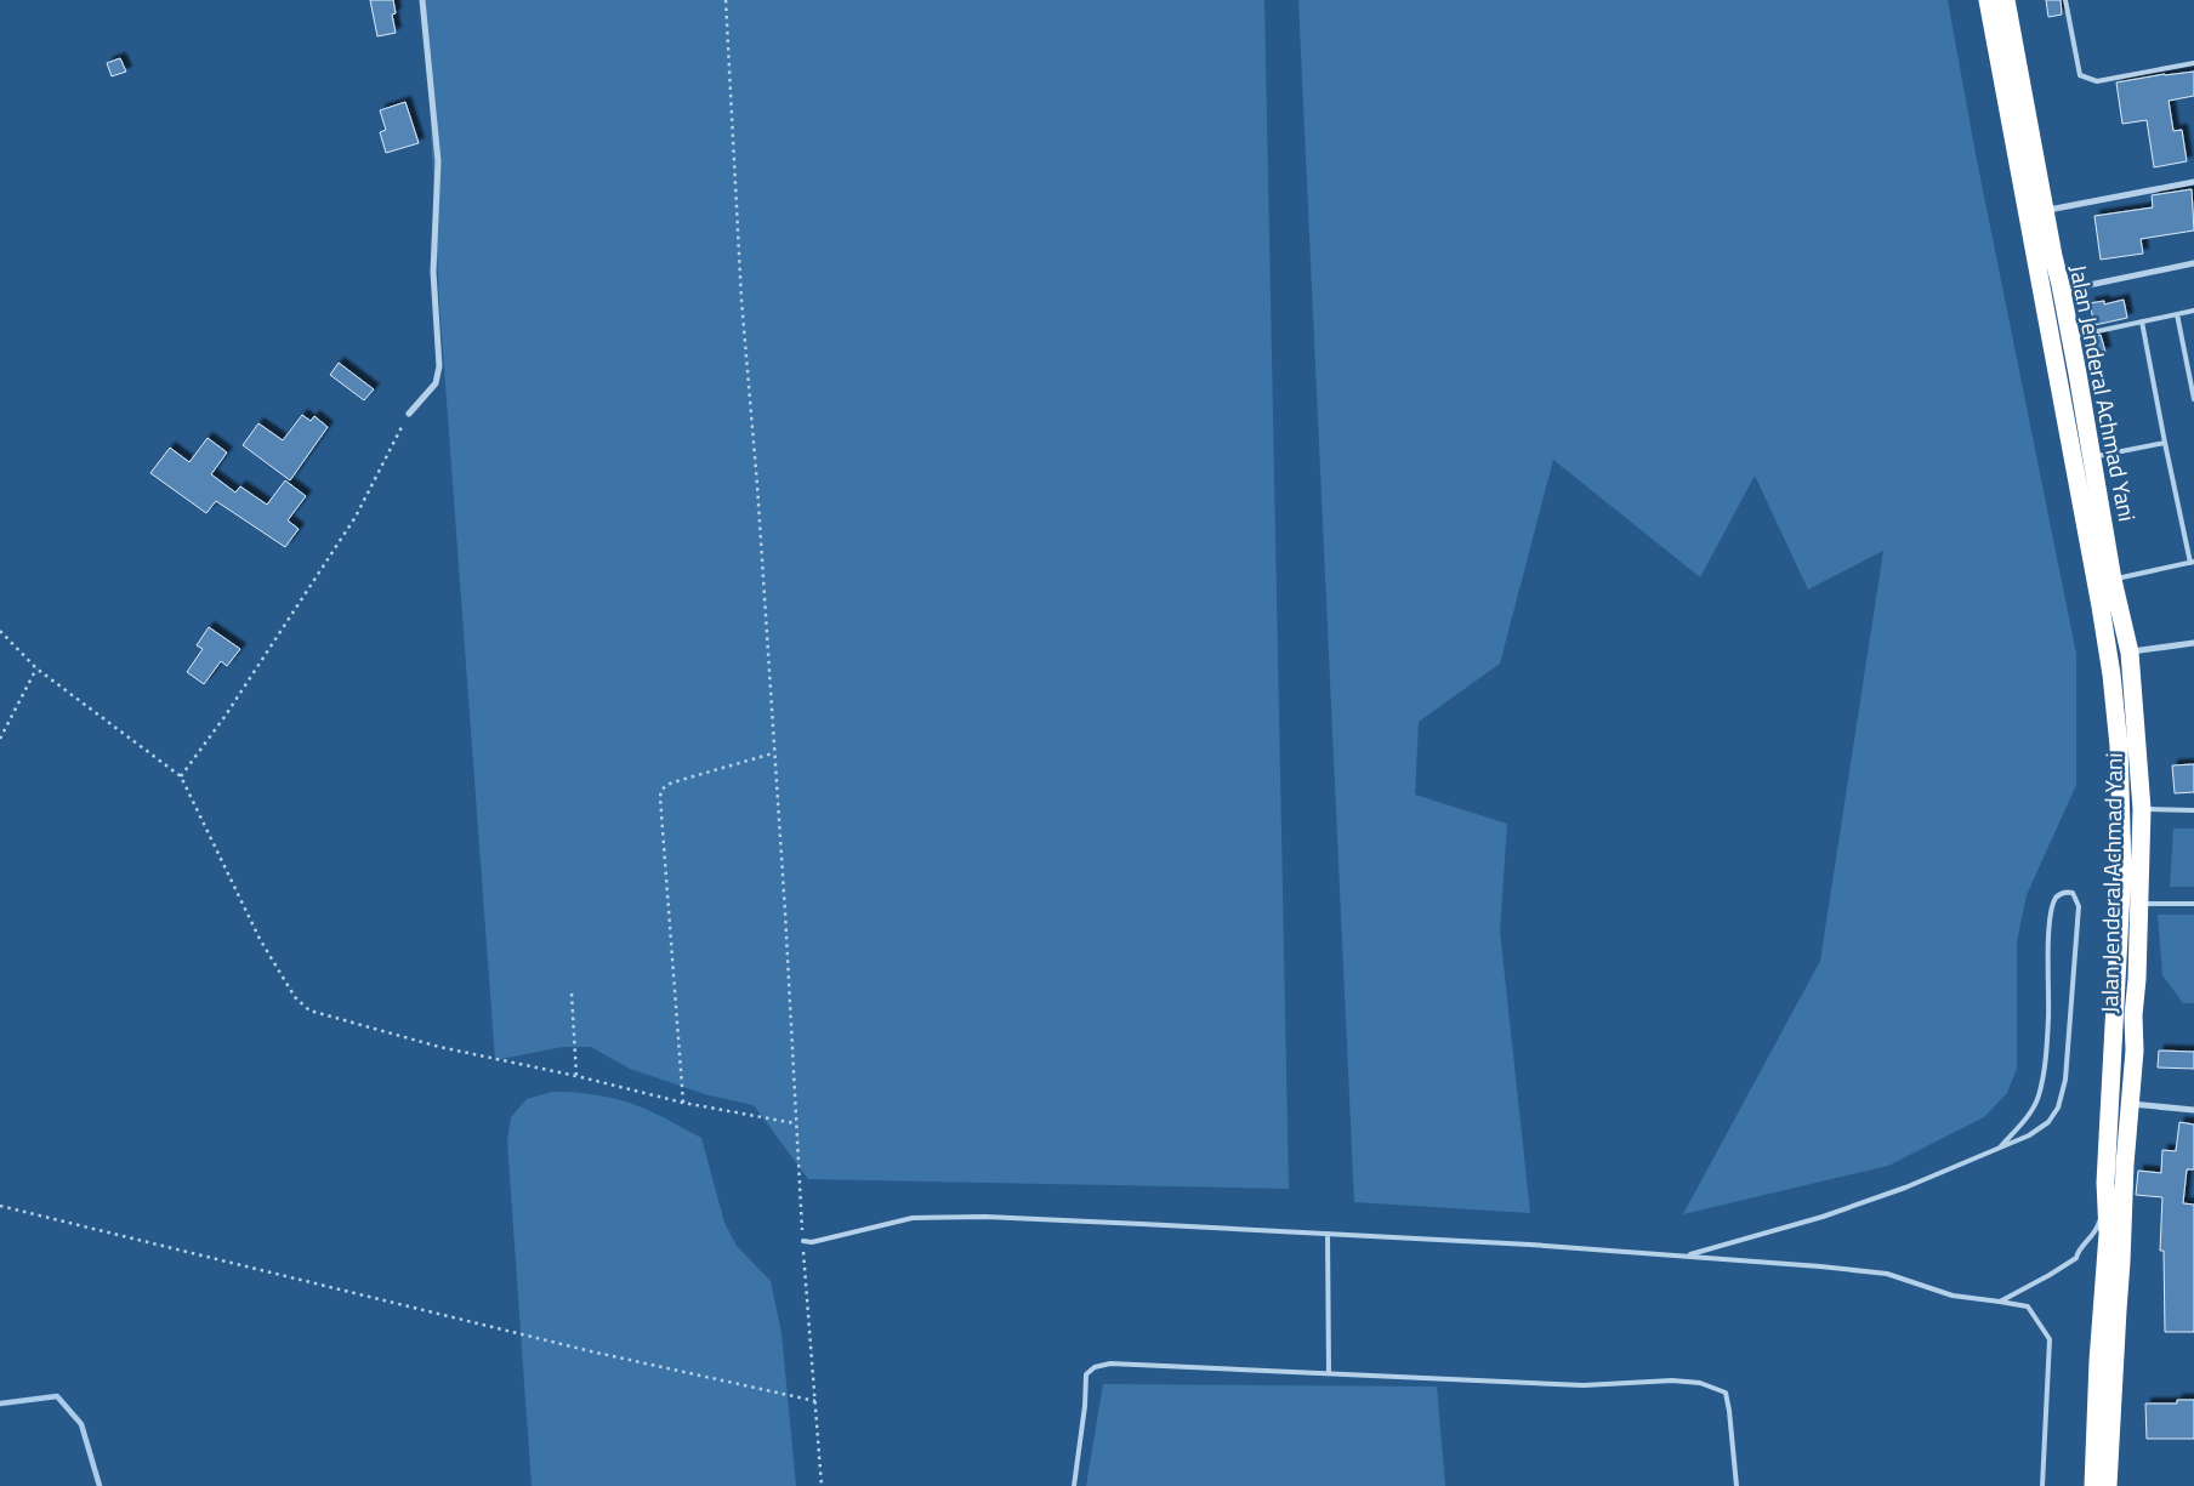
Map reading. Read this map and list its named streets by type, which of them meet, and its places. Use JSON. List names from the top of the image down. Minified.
{"streets":{"highway":["Jalan Jenderal Achmad Yani"]}}
